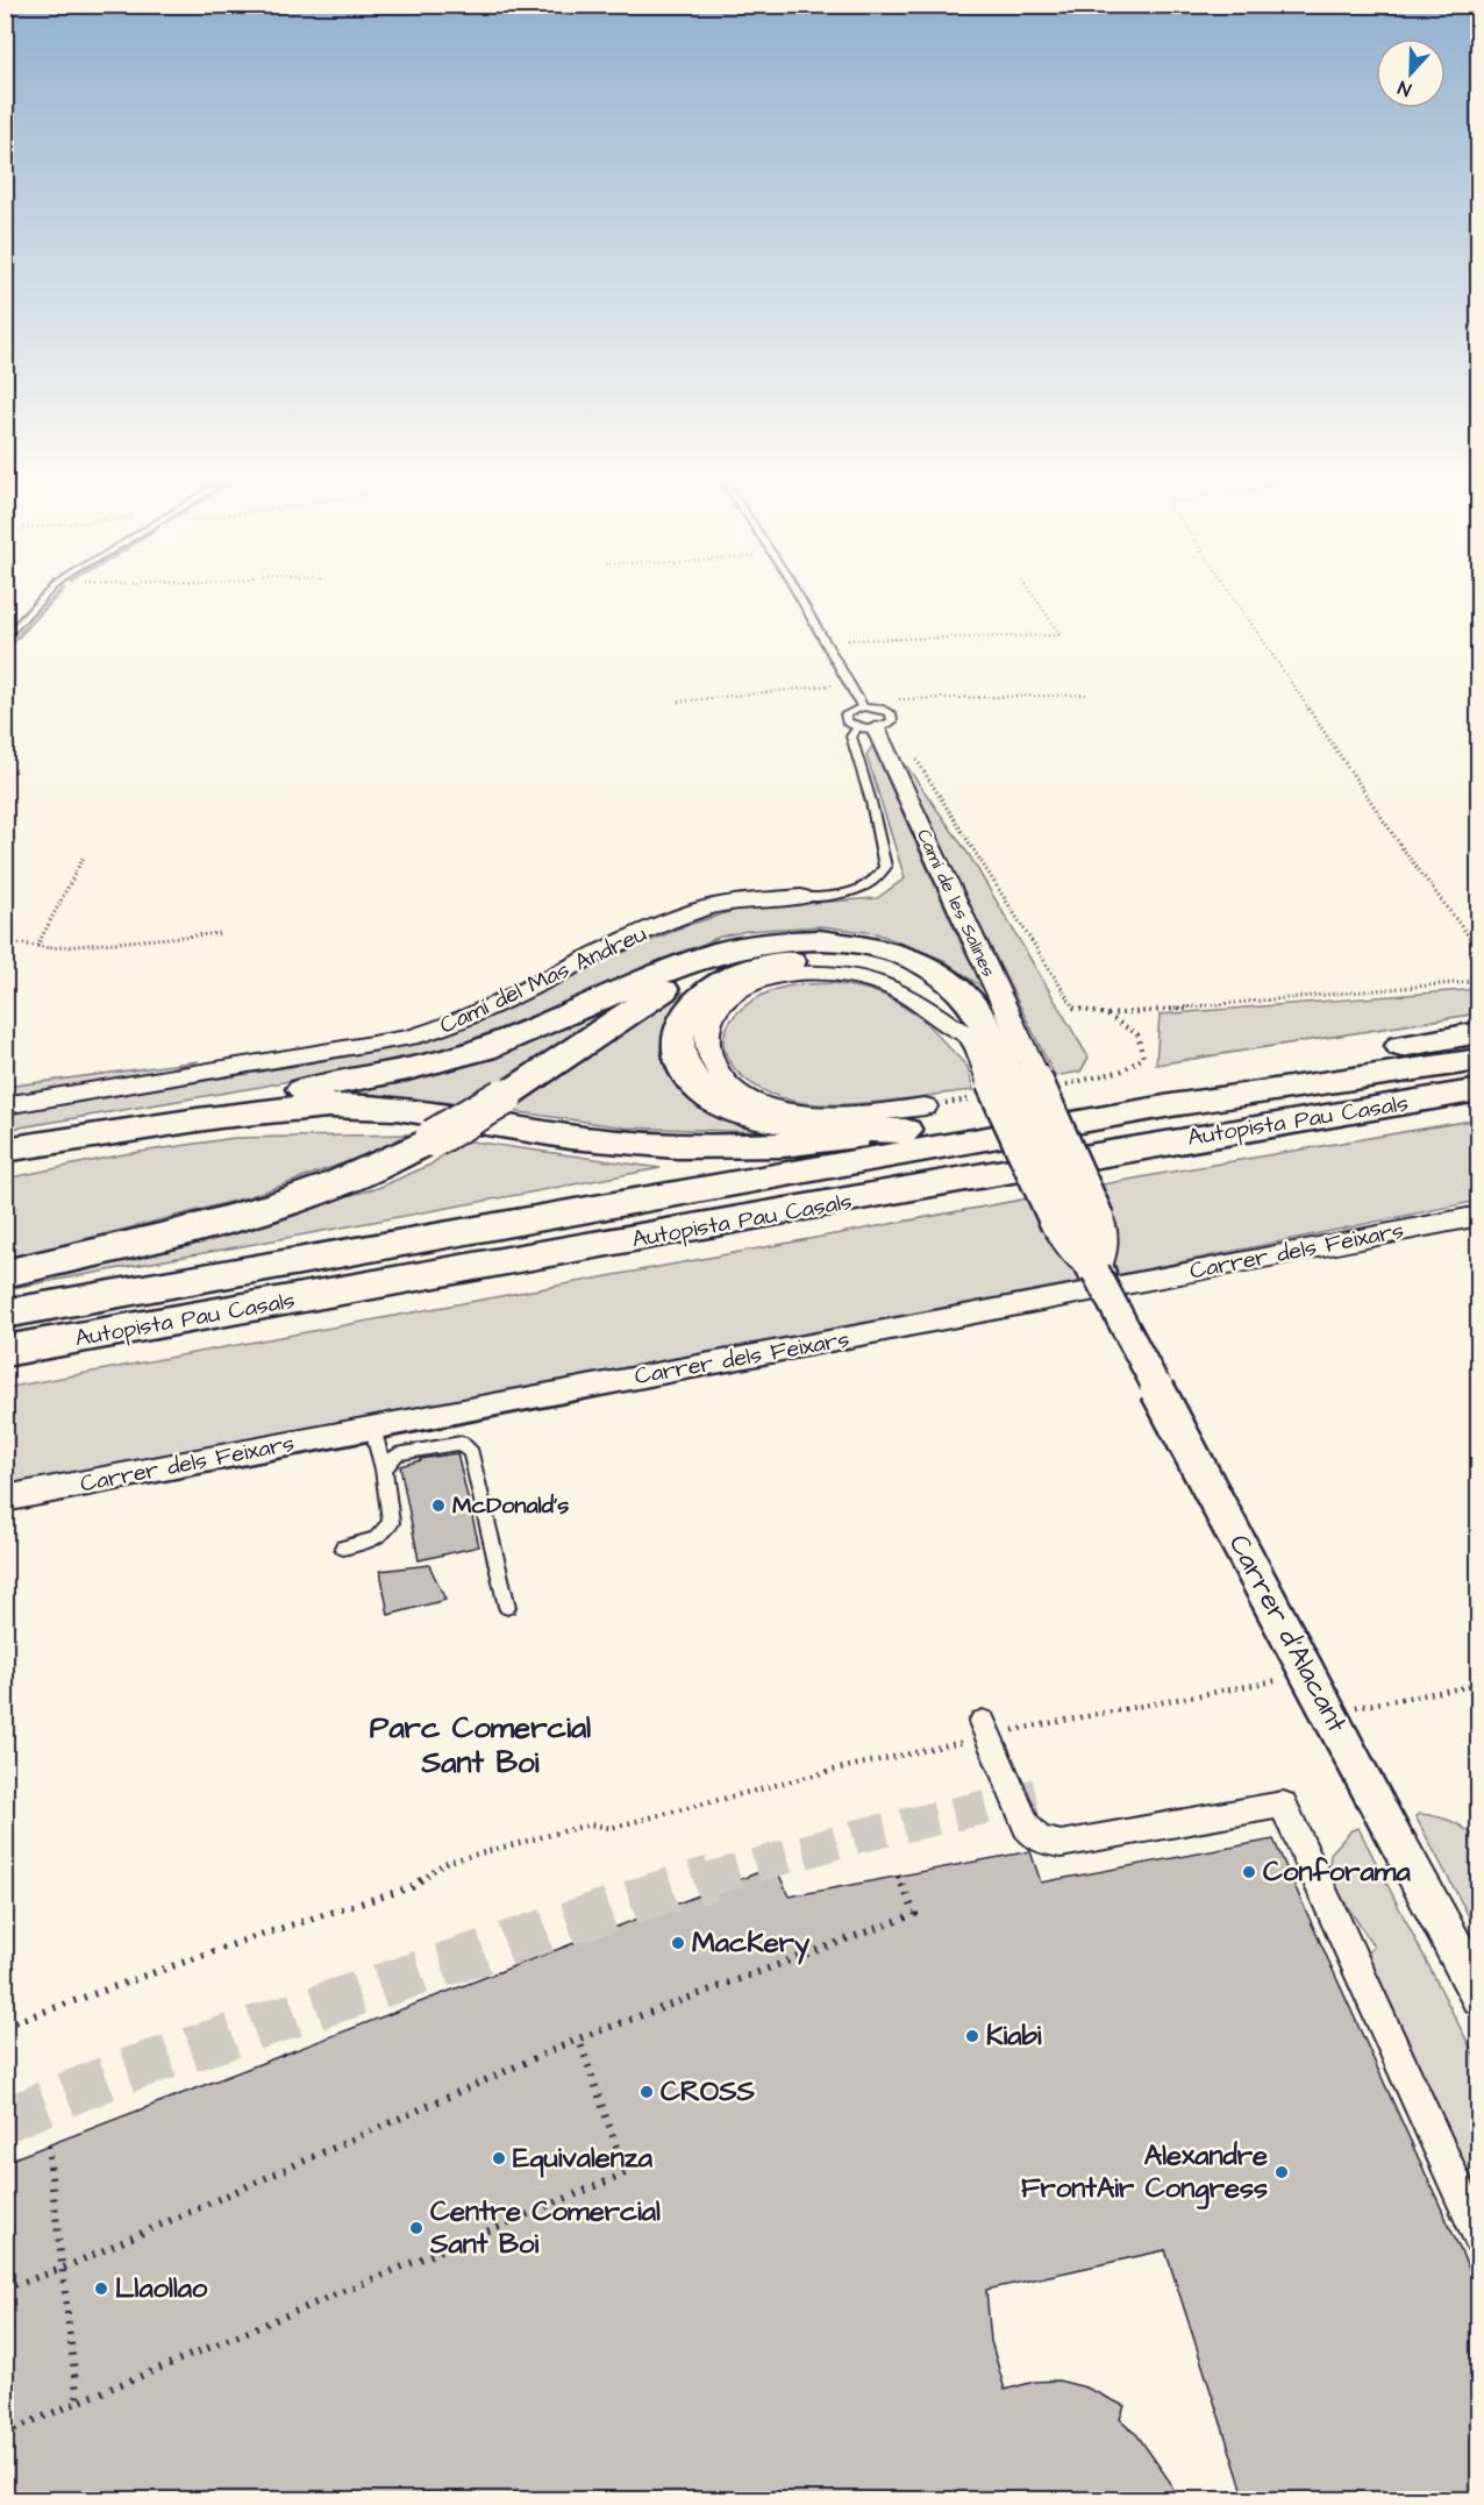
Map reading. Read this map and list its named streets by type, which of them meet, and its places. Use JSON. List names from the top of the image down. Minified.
{"streets":{"highway":["Autopista Pau Casals"],"street":["Camí de les Salines","Camí del Mas Andreu","Carrer dels Feixars","Carrer d'Alacant"]},"crossings":[["Camí de les Salines","Camí del Mas Andreu"]],"districts":["Parc Comercial Sant Boi"],"places":["McDonald's","Conforama","MacKery","Kiabi","CROSS","Equivalenza","Alexandre FrontAir Congress","Centre Comercial Sant Boi","Llaollao"],"north":"bottom"}
